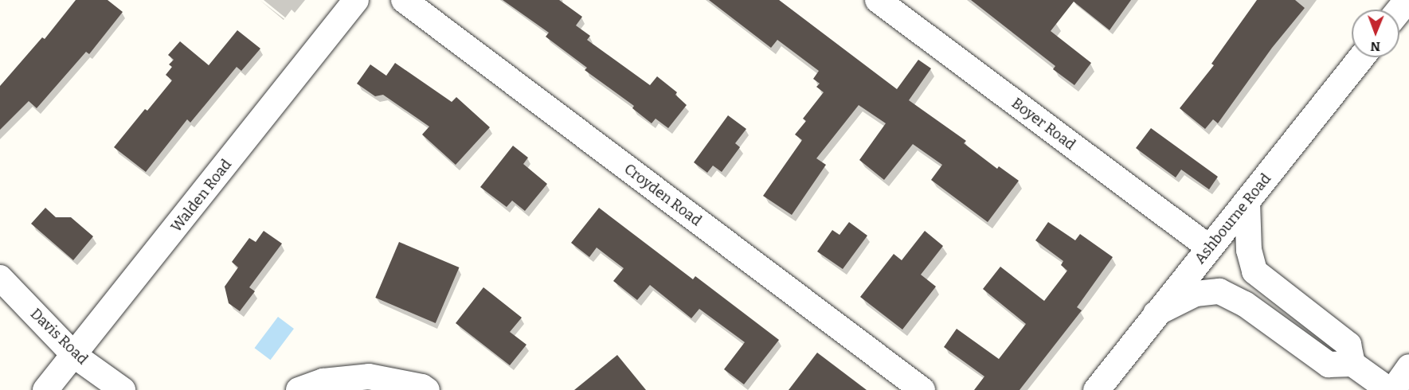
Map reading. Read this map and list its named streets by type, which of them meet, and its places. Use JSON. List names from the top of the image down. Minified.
{"streets":{"street":["Boyer Road","Croyden Road","Walden Road","Ashbourne Road","Davis Road"]},"crossings":[["Boyer Road","Ashbourne Road"],["Walden Road","Davis Road"]],"north":"bottom"}
